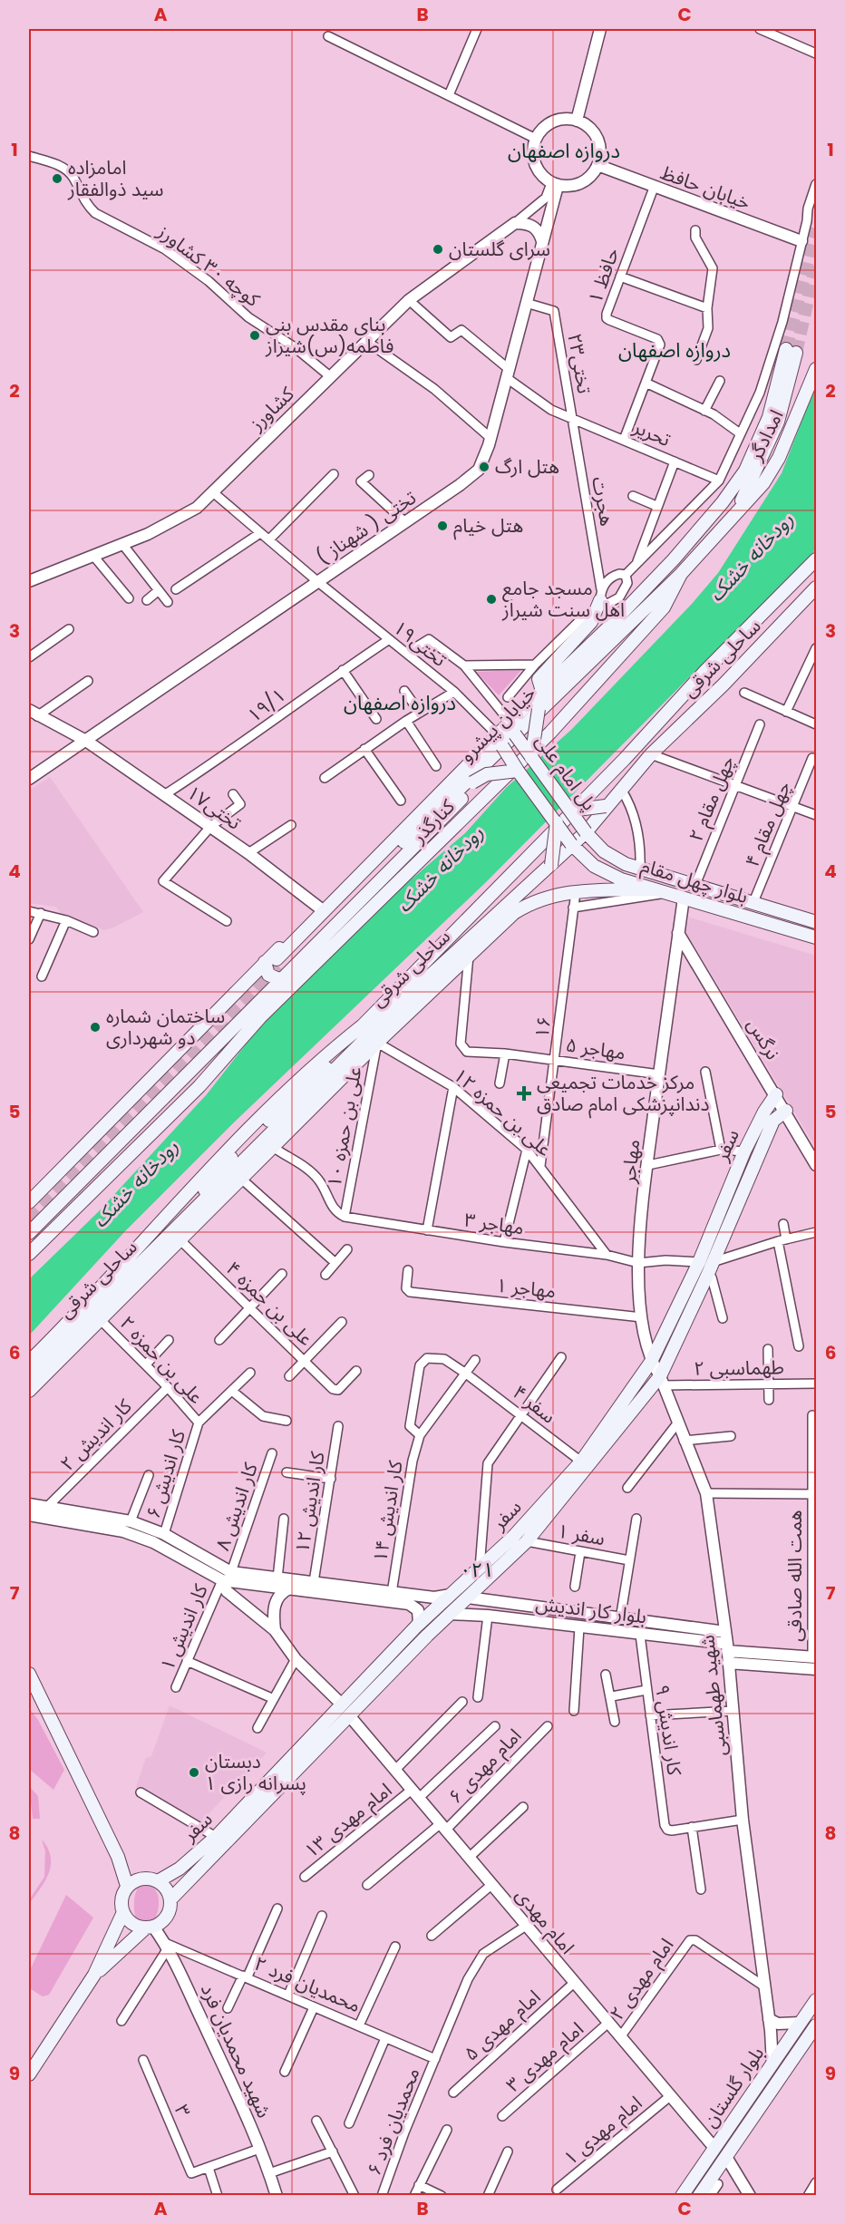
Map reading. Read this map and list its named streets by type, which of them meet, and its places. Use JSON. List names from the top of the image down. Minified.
{"streets":{"main road":["امدادگر","ساحلی شرقی","خیابان پیشرو","پل امام علی","کنارگذر","بلوار چهل مقام","سفر","بلوار گلستان"],"street":["خیابان حافظ","کوچه ۳۰ کشاورز","حافظ ۱","تختی۲۳","کشاورز","تحریر","هجرت","تختی ( شهناز )","تختی۱۹","۱۹/۱","چهل مقام ۲","تختی۱۷","چهل مقام ۴","۱۶","نرگس","۵ مهاجر","۱۲ علی بن حمزه","۱۰ علی بن حمزه","مهاجر","۳ مهاجر","۱ مهاجر","۴ علی بن حمزه","۲ علی بن حمزه","۲ طهماسبی","۴ سفر","۲ کار اندیش","۶ کار اندیش","۱۲ کار اندیش","۸ کار اندیش","۱۴ کار اندیش","۱ سفر","همت الله صادقی","بلوار کار اندیش","۱ کار اندیش","شهید طهماسبی","۹ کار اندیش","۶ امام مهدی","۱۳ امام مهدی","امام مهدی","۲ امام مهدی","۲ محمدیان فرد","۵ امام مهدی","شهید محمدیان فرد","۳ امام مهدی","۳","۶ محمدیان فرد","۱ امام مهدی"]},"crossings":[["خیابان حافظ","حافظ ۱"],["خیابان حافظ","تختی ( شهناز )"],["کوچه ۳۰ کشاورز","کشاورز"],["تختی۲۳","تحریر"],["تختی۲۳","هجرت"],["تختی۲۳","تختی ( شهناز )"],["کشاورز","تحریر"],["کشاورز","تختی۱۹"],["تحریر","هجرت"],["تحریر","تختی ( شهناز )"],["امدادگر","خیابان پیشرو"],["تختی ( شهناز )","تختی۱۹"],["تختی ( شهناز )","تختی۱۷"],["تختی۱۹","۱۹/۱"],["تختی۱۹","خیابان پیشرو"],["تختی۱۹","پل امام علی"],["ساحلی شرقی","پل امام علی"],["ساحلی شرقی","بلوار چهل مقام"],["ساحلی شرقی","۱۶"],["ساحلی شرقی","۵ مهاجر"],["ساحلی شرقی","۱۲ علی بن حمزه"],["ساحلی شرقی","۱۰ علی بن حمزه"],["ساحلی شرقی","۴ علی بن حمزه"],["ساحلی شرقی","۲ علی بن حمزه"],["۱۹/۱","تختی۱۷"],["خیابان پیشرو","پل امام علی"],["خیابان پیشرو","کنارگذر"],["پل امام علی","بلوار چهل مقام"],["چهل مقام ۲","بلوار چهل مقام"],["چهل مقام ۴","بلوار چهل مقام"],["بلوار چهل مقام","مهاجر"],["۱۶","۵ مهاجر"],["۱۶","۱۲ علی بن حمزه"],["نرگس","سفر"],["نرگس","مهاجر"],["۵ مهاجر","مهاجر"],["۱۲ علی بن حمزه","۱۰ علی بن حمزه"],["۱۲ علی بن حمزه","۳ مهاجر"],["۱۰ علی بن حمزه","۳ مهاجر"],["سفر","مهاجر"],["سفر","۲ طهماسبی"],["سفر","۴ سفر"],["سفر","۱ سفر"],["سفر","بلوار کار اندیش"],["سفر","شهید طهماسبی"],["سفر","امام مهدی"],["سفر","شهید محمدیان فرد"],["مهاجر","۳ مهاجر"],["مهاجر","۱ مهاجر"],["مهاجر","شهید طهماسبی"],["۲ علی بن حمزه","۲ کار اندیش"],["۲ علی بن حمزه","۶ کار اندیش"],["۲ طهماسبی","شهید طهماسبی"],["۴ سفر","۱۴ کار اندیش"],["بلوار کار اندیش","شهید طهماسبی"],["بلوار کار اندیش","۹ کار اندیش"],["شهید طهماسبی","۲ امام مهدی"],["شهید طهماسبی","بلوار گلستان"],["۶ امام مهدی","امام مهدی"],["۱۳ امام مهدی","امام مهدی"],["امام مهدی","۲ امام مهدی"],["امام مهدی","۵ امام مهدی"],["امام مهدی","۳ امام مهدی"],["امام مهدی","بلوار گلستان"],["امام مهدی","۶ محمدیان فرد"],["امام مهدی","۱ امام مهدی"],["۲ محمدیان فرد","شهید محمدیان فرد"],["۲ محمدیان فرد","۶ محمدیان فرد"]],"districts":["دروازه اصفهان","دروازه اصفهان","دروازه اصفهان","۰۲۱"],"water":["رودخانه خشک"],"places":{"other":["امامزاده سید ذوالفقار","سرای گلستان","بنای مقدس بنی فاطمه(س)شیراز","هتل ارگ","هتل خیام","مسجد جامع اهل سنت شیراز","ساختمان شماره دو شهرداری","دبستان پسرانه رازی ۱"],"health":["مرکز خدمات تجمیعی دندانپزشکی امام صادق"]},"grid":{"columns":["A","B","C"],"rows":["1","2","3","4","5","6","7","8","9"]}}
